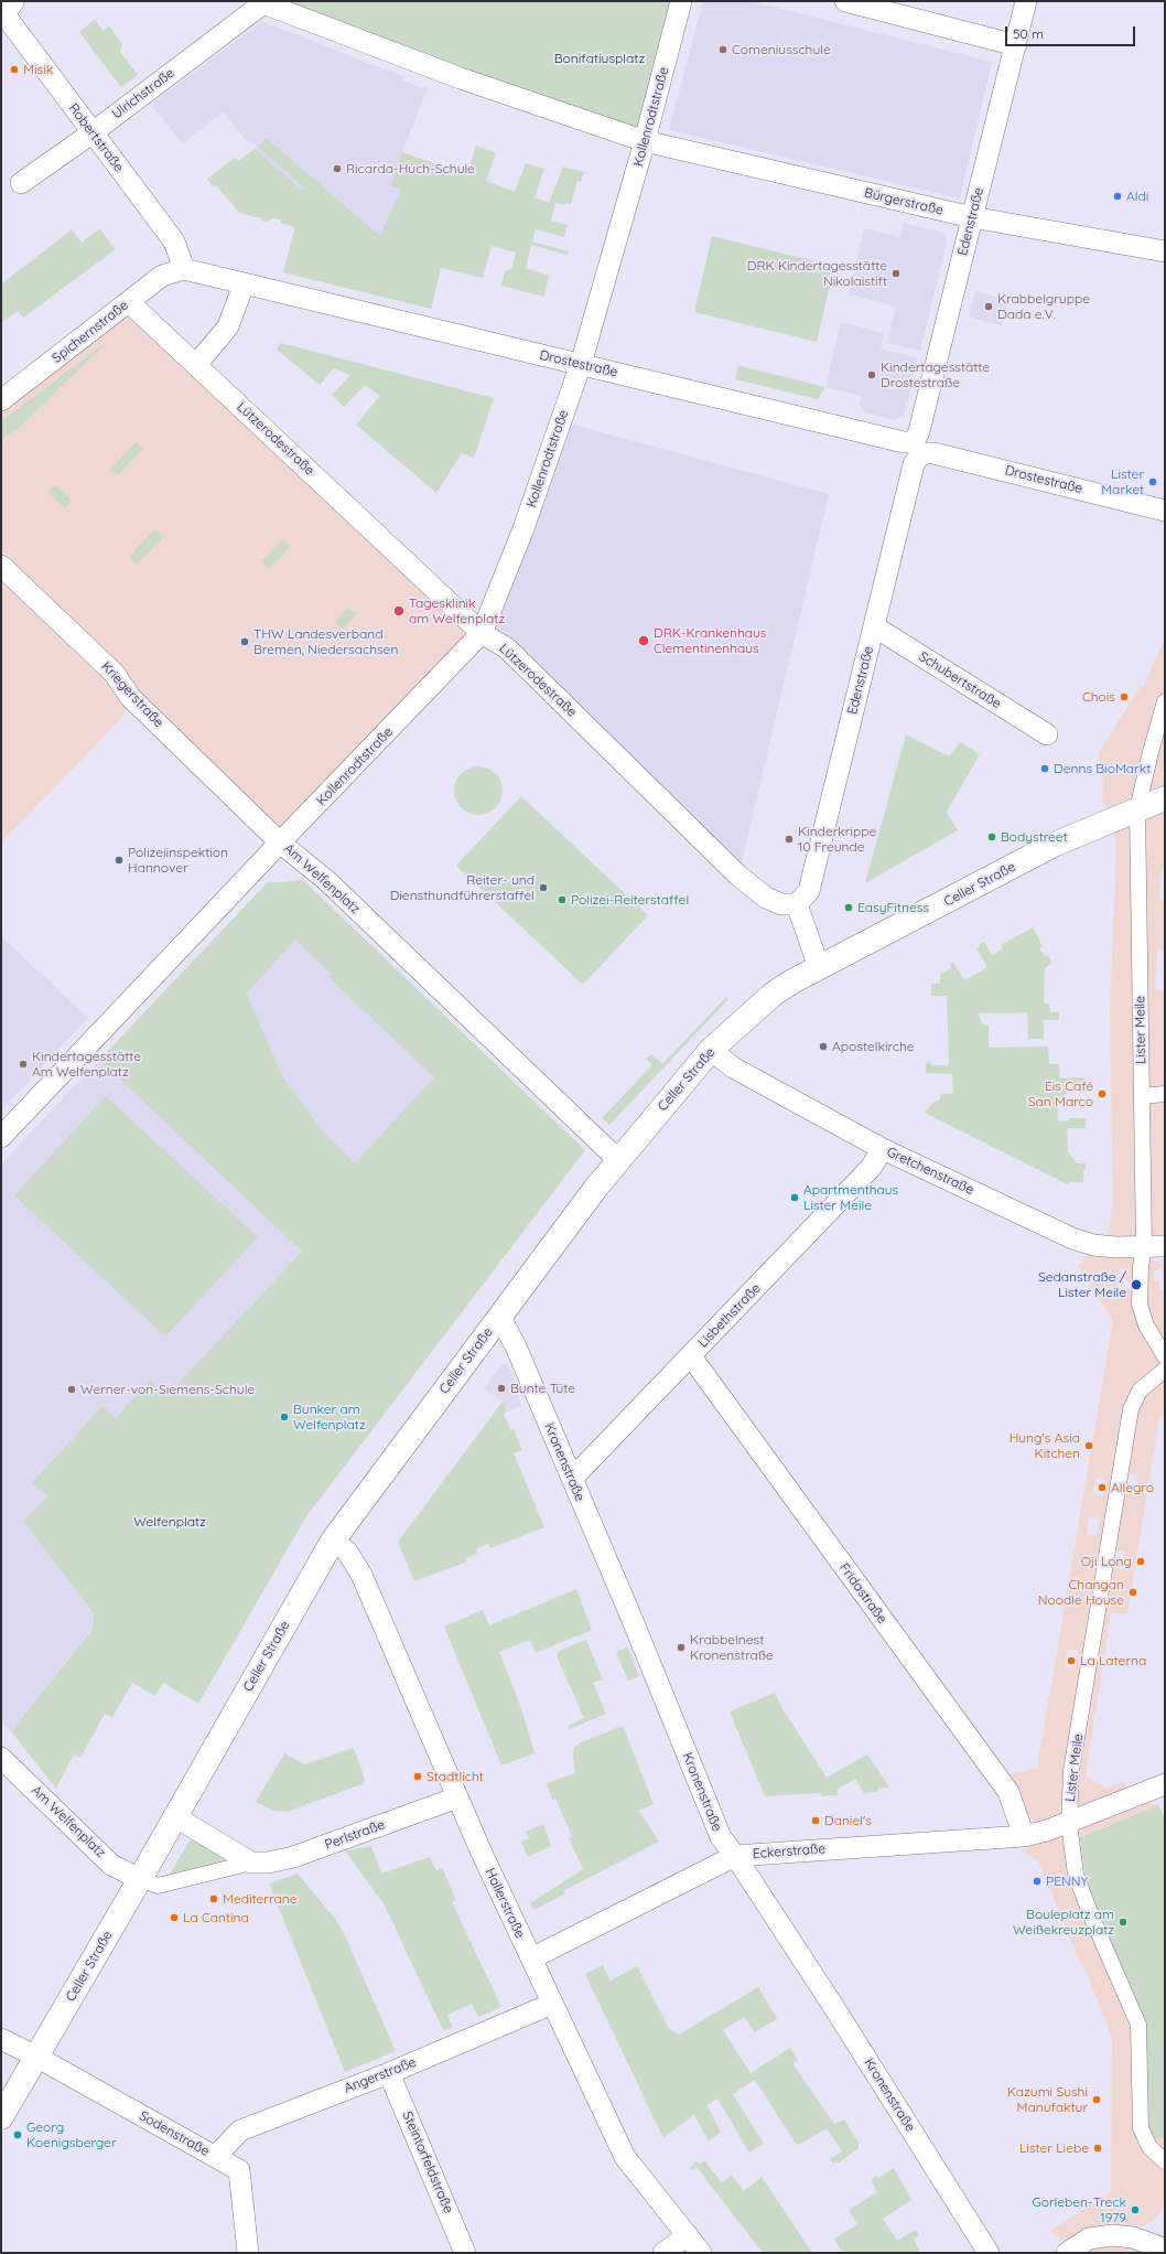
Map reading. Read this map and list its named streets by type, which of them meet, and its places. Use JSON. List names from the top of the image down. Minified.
{"streets":{"street":["Ulrichstraße","Kollenrodtstraße","Robertstraße","Bürgerstraße","Edenstraße","Spichernstraße","Drostestraße","Lützerodestraße","Schubertstraße","Kriegerstraße","Am Welfenplatz","Celler Straße","Lister Meile","Gretchenstraße","Lisbethstraße","Kronenstraße","Fridastraße","Perlstraße","Eckerstraße","Hallerstraße","Angerstraße","Sodenstraße","Steintorfeldstraße"]},"crossings":[["Ulrichstraße","Robertstraße"],["Kollenrodtstraße","Bürgerstraße"],["Kollenrodtstraße","Drostestraße"],["Kollenrodtstraße","Lützerodestraße"],["Kollenrodtstraße","Kriegerstraße"],["Kollenrodtstraße","Am Welfenplatz"],["Robertstraße","Spichernstraße"],["Robertstraße","Drostestraße"],["Bürgerstraße","Edenstraße"],["Edenstraße","Drostestraße"],["Edenstraße","Lützerodestraße"],["Edenstraße","Schubertstraße"],["Spichernstraße","Drostestraße"],["Spichernstraße","Lützerodestraße"],["Kriegerstraße","Am Welfenplatz"],["Am Welfenplatz","Celler Straße"],["Am Welfenplatz","Perlstraße"],["Celler Straße","Lister Meile"],["Celler Straße","Gretchenstraße"],["Celler Straße","Kronenstraße"],["Celler Straße","Perlstraße"],["Celler Straße","Hallerstraße"],["Celler Straße","Sodenstraße"],["Lister Meile","Gretchenstraße"],["Lister Meile","Eckerstraße"],["Gretchenstraße","Lisbethstraße"],["Lisbethstraße","Kronenstraße"],["Lisbethstraße","Fridastraße"],["Kronenstraße","Eckerstraße"],["Fridastraße","Eckerstraße"],["Perlstraße","Hallerstraße"],["Eckerstraße","Hallerstraße"],["Hallerstraße","Angerstraße"],["Angerstraße","Sodenstraße"],["Angerstraße","Steintorfeldstraße"]],"parks":["Bonifatiusplatz","Welfenplatz"],"places":["Comeniusschule","Misik","Ricarda-Huch-Schule","Aldi","DRK Kindertagesstätte Nikolaistift","Krabbelgruppe Dada e.V.","Kindertagesstätte Drostestraße","Lister Market","Tagesklinik am Welfenplatz","DRK-Krankenhaus Clementinenhaus","THW Landesverband Bremen, Niedersachsen","Chois","Denns BioMarkt","Bodystreet","Kinderkrippe 10 Freunde","Polizeiinspektion Hannover","Reiter- und Diensthundführerstaffel","Polizei-Reiterstaffel","EasyFitness","Apostelkirche","Kindertagesstätte Am Welfenplatz","Eis Café San Marco","Apartmenthaus Lister Meile","Sedanstraße / Lister Meile","Bunte Tüte","Werner-von-Siemens-Schule","Bunker am Welfenplatz","Hung's Asia Kitchen","Allegro","Oji Long","Changan Noodle House","Krabbelnest Kronenstraße","La Laterna","Stadtlicht","Daniel's","PENNY","Mediterrane","La Cantina","Bouleplatz am Weißekreuzplatz","Kazumi Sushi Manufaktur","Georg Koenigsberger","Lister Liebe","Gorleben-Treck 1979"],"scale_bar":"50 m"}
